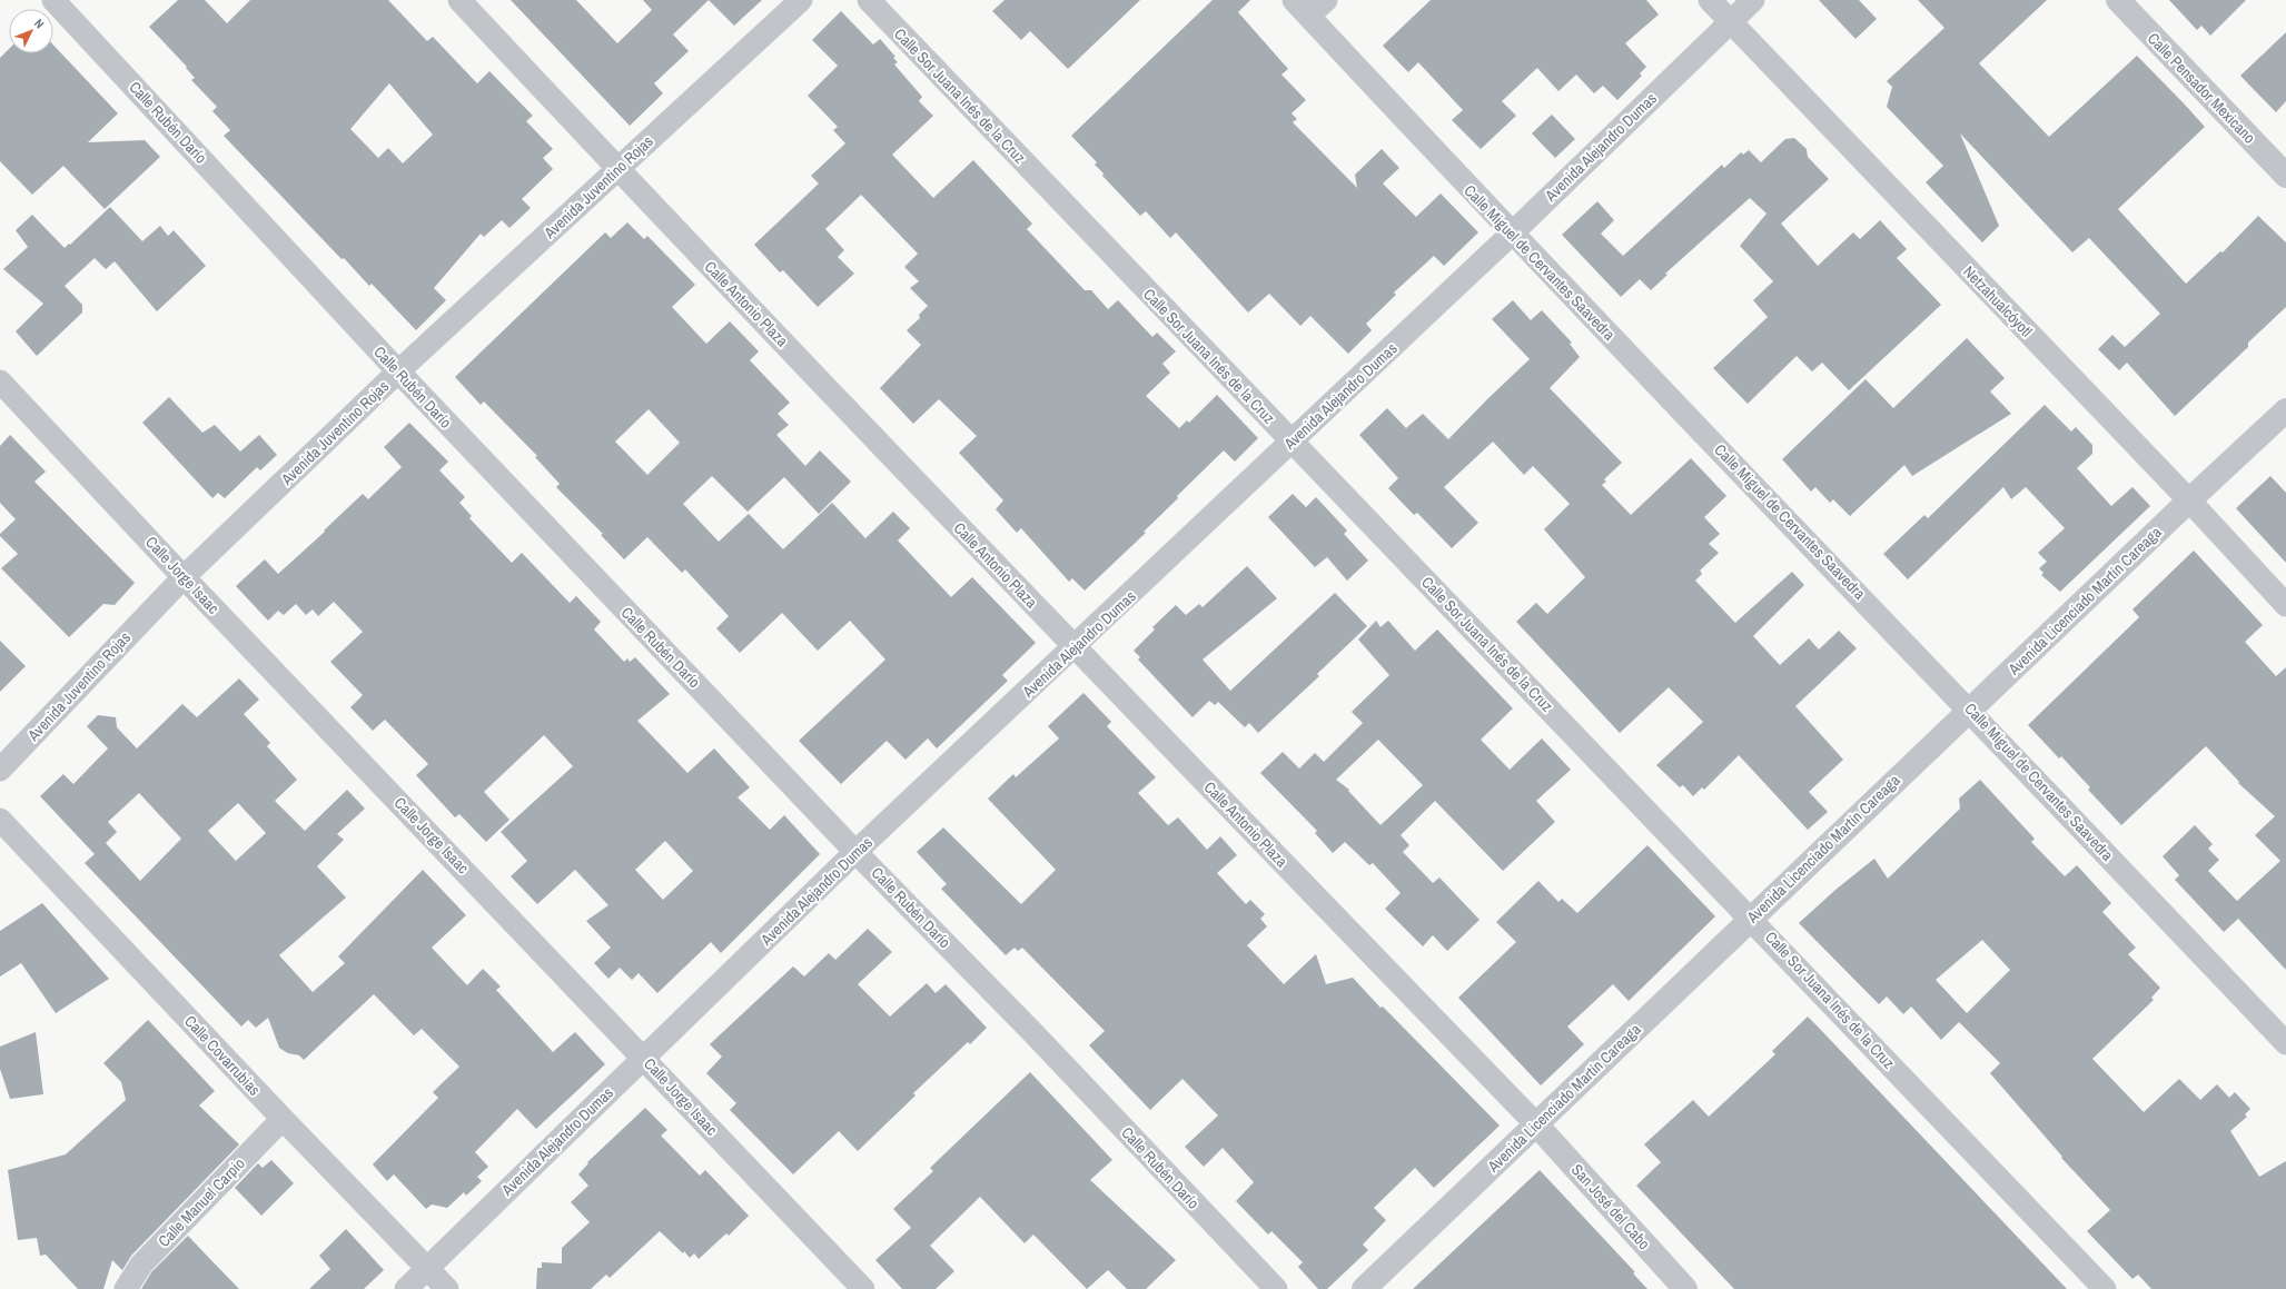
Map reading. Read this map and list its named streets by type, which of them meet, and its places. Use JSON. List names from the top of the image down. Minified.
{"streets":{"street":["Calle Pensador Mexicano","Calle Sor Juana Inés de la Cruz","Calle Rubén Darío","Avenida Alejandro Dumas","Avenida Juventino Rojas","Calle Miguel de Cervantes Saavedra","Netzahualcóyotl","Calle Antonio Plaza","Calle Jorge Isaac","Avenida Licenciado Martín Careaga","Calle Covarrubias","Calle Manuel Carpio","San José del Cabo"]},"crossings":[["Calle Sor Juana Inés de la Cruz","Avenida Alejandro Dumas"],["Calle Sor Juana Inés de la Cruz","Avenida Licenciado Martín Careaga"],["Calle Rubén Darío","Avenida Alejandro Dumas"],["Calle Rubén Darío","Avenida Juventino Rojas"],["Avenida Alejandro Dumas","Calle Miguel de Cervantes Saavedra"],["Avenida Alejandro Dumas","Netzahualcóyotl"],["Avenida Alejandro Dumas","Calle Antonio Plaza"],["Avenida Alejandro Dumas","Calle Jorge Isaac"],["Avenida Alejandro Dumas","Calle Covarrubias"],["Avenida Juventino Rojas","Calle Antonio Plaza"],["Avenida Juventino Rojas","Calle Jorge Isaac"],["Calle Miguel de Cervantes Saavedra","Avenida Licenciado Martín Careaga"],["Netzahualcóyotl","Avenida Licenciado Martín Careaga"],["Calle Antonio Plaza","Avenida Licenciado Martín Careaga"],["Calle Antonio Plaza","San José del Cabo"],["Avenida Licenciado Martín Careaga","San José del Cabo"],["Calle Covarrubias","Calle Manuel Carpio"]],"north":"top right"}
